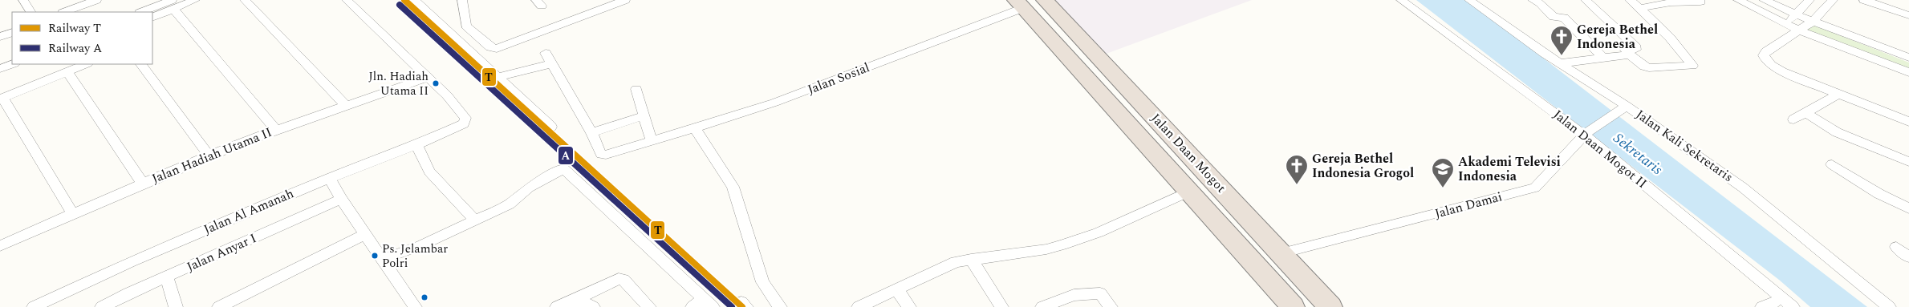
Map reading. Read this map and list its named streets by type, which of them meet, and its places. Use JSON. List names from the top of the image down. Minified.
{"streets":{"highway":["Jalan Daan Mogot"],"street":["Jalan Sosial","Jalan Kali Sekretaris","Jalan Daan Mogot II","Jalan Hadiah Utama II","Jalan Damai","Jalan Al Amanah","Jalan Anyar I"]},"crossings":[["Jalan Sosial","Jalan Daan Mogot"],["Jalan Kali Sekretaris","Jalan Damai"],["Jalan Daan Mogot II","Jalan Damai"],["Jalan Daan Mogot","Jalan Damai"],["Jalan Hadiah Utama II","Jalan Al Amanah"]],"water":["Sekretaris"],"places":{"church":["Gereja Bethel Indonesia","Gereja Bethel Indonesia Grogol"],"other":["Jln. Hadiah Utama II","Ps. Jelambar Polri"],"school or university":["Akademi Televisi Indonesia"]},"lines":["rail line T","rail line A"],"legend":["Railway T","Railway A"]}
